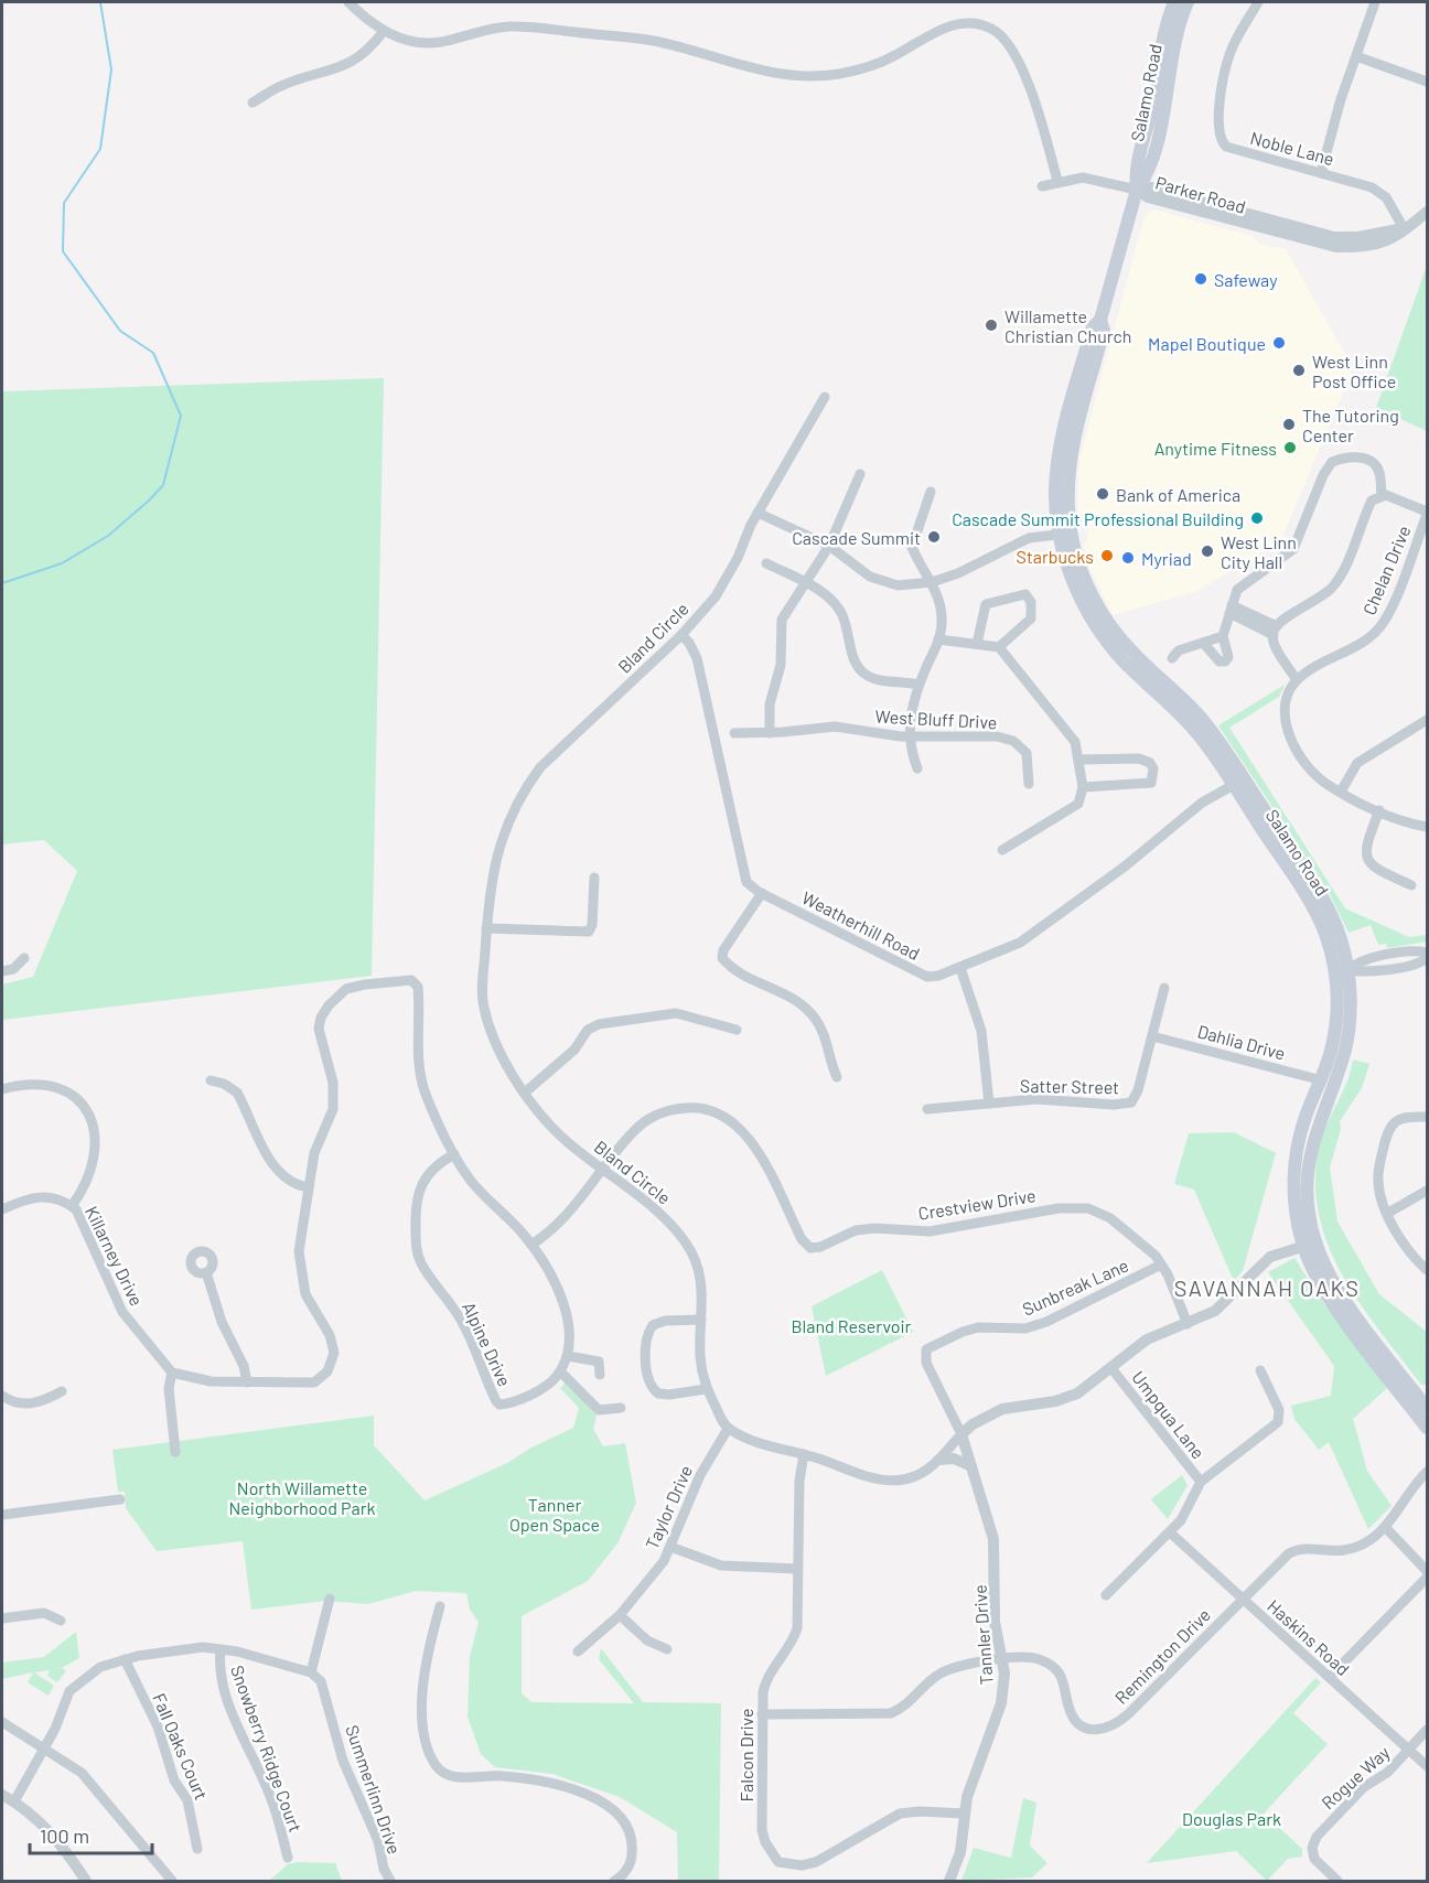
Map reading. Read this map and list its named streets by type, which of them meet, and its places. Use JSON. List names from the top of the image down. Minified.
{"streets":{"main road":["Salamo Road"],"street":["Noble Lane","Parker Road","Chelan Drive","Bland Circle","West Bluff Drive","Weatherhill Road","Dahlia Drive","Satter Street","Crestview Drive","Killarney Drive","Sunbreak Lane","Alpine Drive","Umpqua Lane","Taylor Drive","Tannler Drive","Haskins Road","Remington Drive","Fall Oaks Court","Snowberry Ridge Court","Falcon Drive","Rogue Way","Summerlinn Drive"]},"crossings":[["Salamo Road","Parker Road"],["Salamo Road","Weatherhill Road"],["Salamo Road","Dahlia Drive"],["Noble Lane","Parker Road"],["Bland Circle","Weatherhill Road"],["Bland Circle","Crestview Drive"],["Bland Circle","Taylor Drive"],["Dahlia Drive","Satter Street"],["Crestview Drive","Sunbreak Lane"],["Crestview Drive","Alpine Drive"],["Sunbreak Lane","Tannler Drive"],["Tannler Drive","Remington Drive"],["Tannler Drive","Falcon Drive"],["Haskins Road","Remington Drive"],["Haskins Road","Rogue Way"],["Remington Drive","Falcon Drive"]],"districts":["SAVANNAH OAKS"],"parks":["Bland Reservoir","North Willamette Neighborhood Park","Tanner Open Space","Douglas Park"],"places":["Safeway","Willamette Christian Church","Mapel Boutique","West Linn Post Office","The Tutoring Center","Anytime Fitness","Bank of America","Cascade Summit Professional Building","Cascade Summit","West Linn City Hall","Starbucks","Myriad"],"scale_bar":"100 m"}
